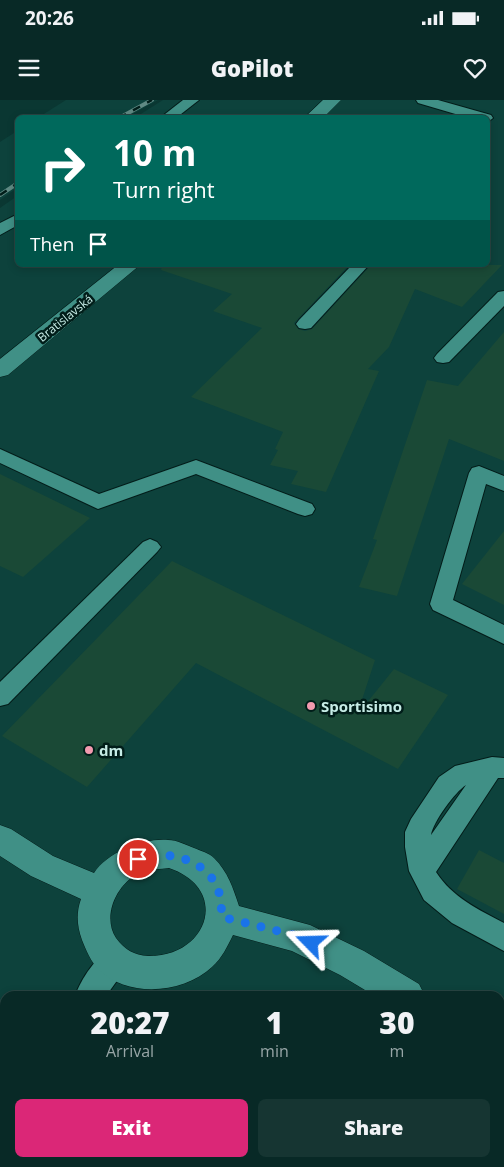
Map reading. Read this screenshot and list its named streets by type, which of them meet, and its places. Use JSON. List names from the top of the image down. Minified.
{"streets":{"street":["Bratislavská"]},"places":["Sportisimo","dm"],"page":{"status":"20:26","header":"GoPilot","turn":["10 m","Turn right"],"then":"Then","eta":["20:27","Arrival","1","min","30","m"],"buttons":["Exit","Share"]}}
